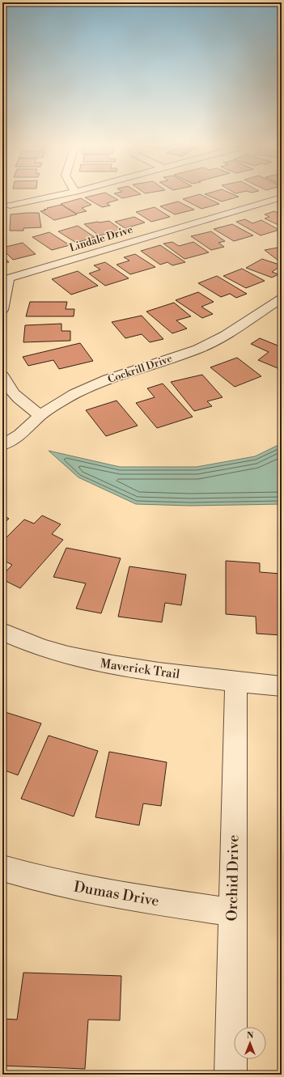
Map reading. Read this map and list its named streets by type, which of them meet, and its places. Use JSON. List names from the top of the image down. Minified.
{"streets":{"street":["Lindale Drive","Cockrill Drive","Maverick Trail","Orchid Drive","Dumas Drive"]},"crossings":[["Maverick Trail","Orchid Drive"],["Orchid Drive","Dumas Drive"]],"north":"top"}
